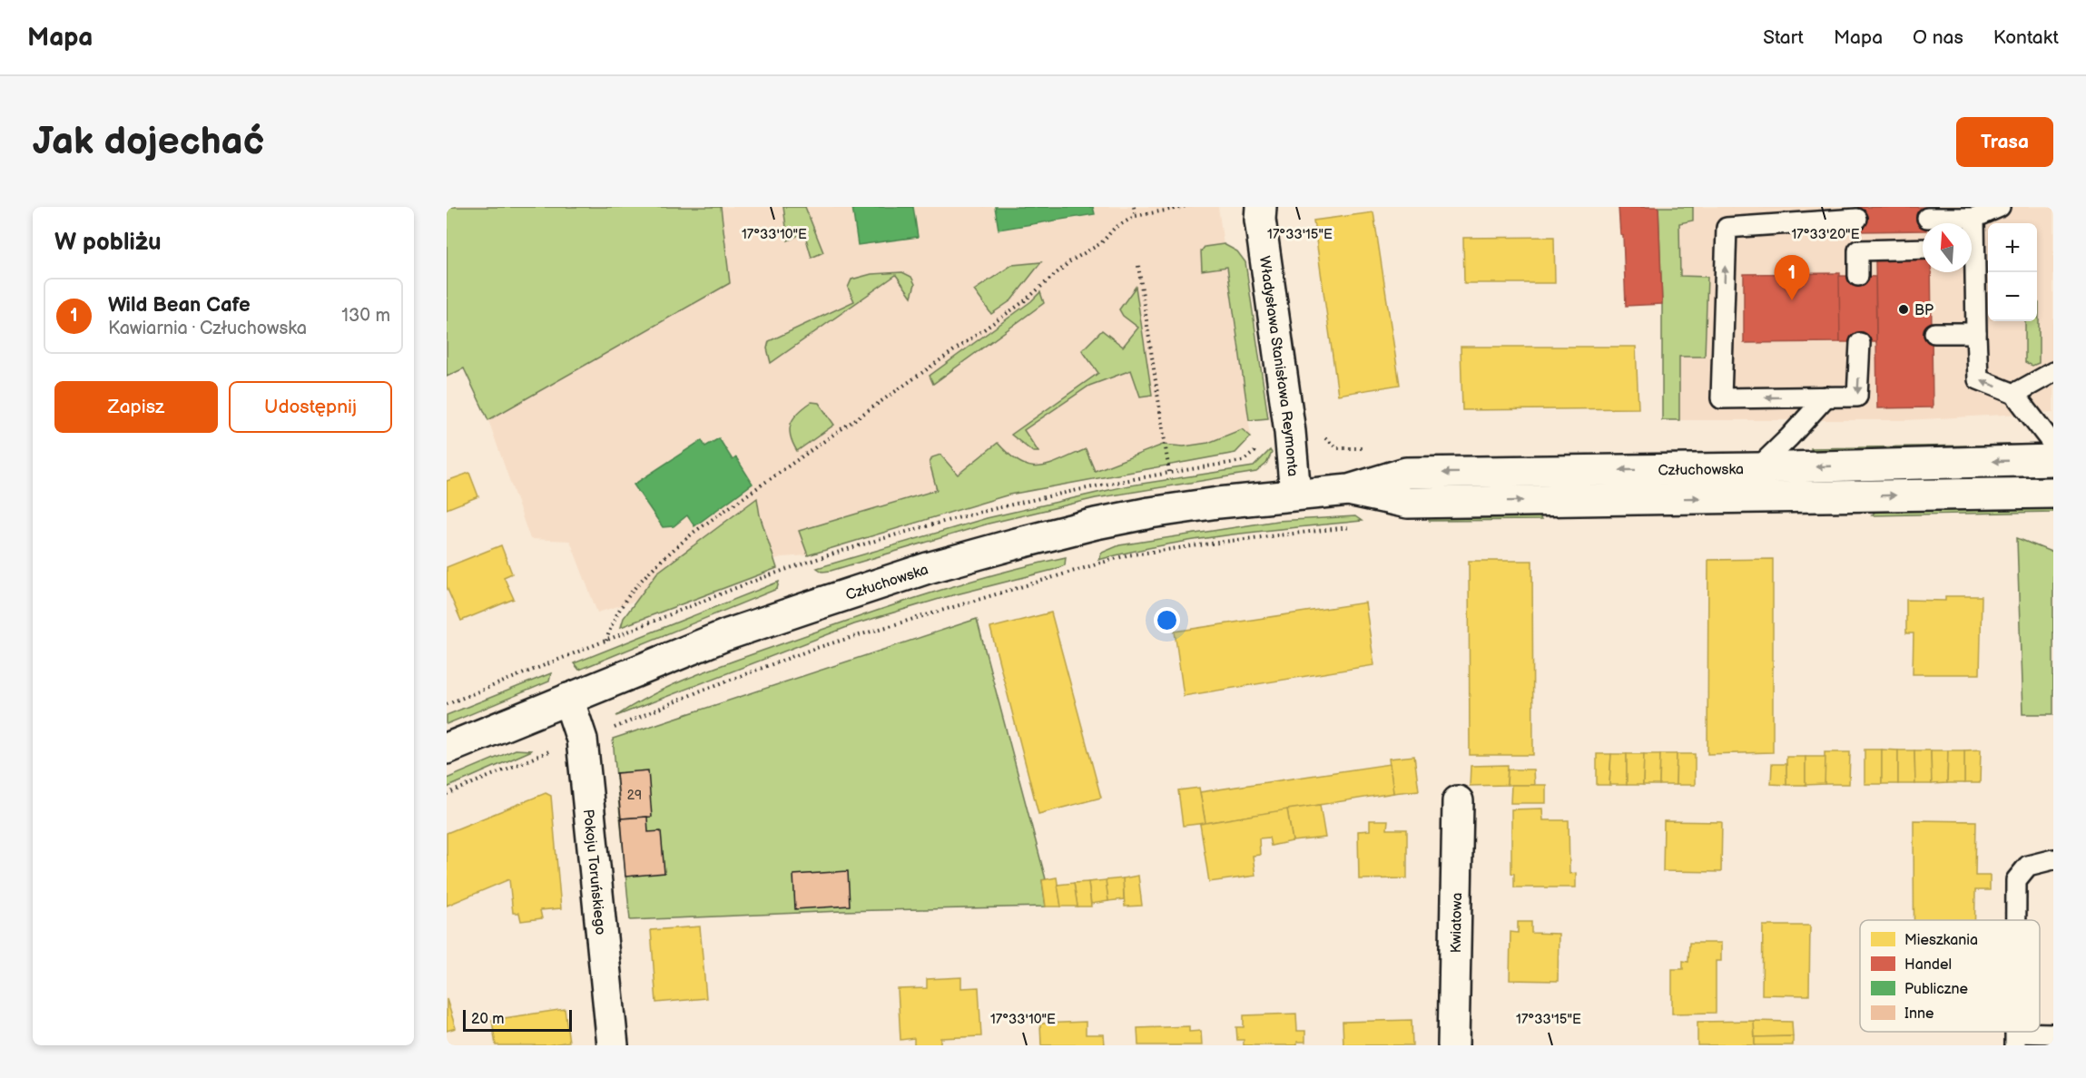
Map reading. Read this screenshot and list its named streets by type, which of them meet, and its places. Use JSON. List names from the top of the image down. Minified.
{"streets":{"main road":["Władysława Stanisława Reymonta","Człuchowska","Pokoju Toruńskiego","Kwiatowa"]},"crossings":[["Władysława Stanisława Reymonta","Człuchowska"],["Człuchowska","Pokoju Toruńskiego"]],"places":["BP"],"house_numbers":["29"],"legend":["Mieszkania","Handel","Publiczne","Inne"],"scale_bar":"20 m","north":"top","page":{"header":"Mapa","nav":["Start","Mapa","O nas","Kontakt"],"buttons":["Trasa",["Zapisz","Udostępnij"]],"title":"Jak dojechać","heading":"W pobliżu","map_buttons":["+","−"],"pins":"1","list":[{"mark":"1","name":"Wild Bean Cafe","note":"Kawiarnia · Człuchowska","value":"130 m"}],"scale":"20 m"},"coordinates":["17°33'10\"E","17°33'15\"E","17°33'20\"E"]}
